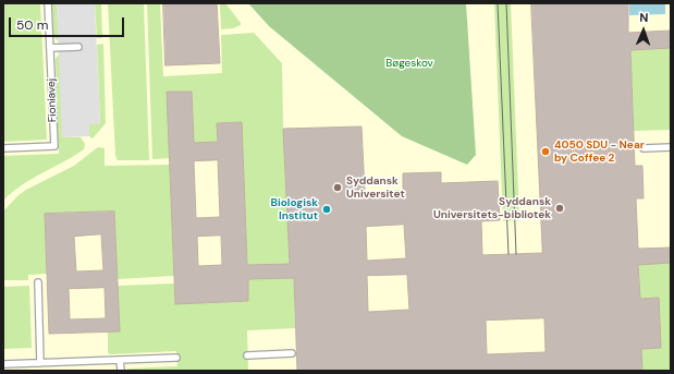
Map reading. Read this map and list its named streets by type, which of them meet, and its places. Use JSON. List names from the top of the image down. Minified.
{"streets":{"lane":["Fioniavej"]},"parks":["Bøgeskov"],"places":["4050 SDU - Near by Coffee 2","Syddansk Universitet","Syddansk Universitets-bibliotek","Biologisk Institut"],"scale_bar":"50 m","north":"top"}
